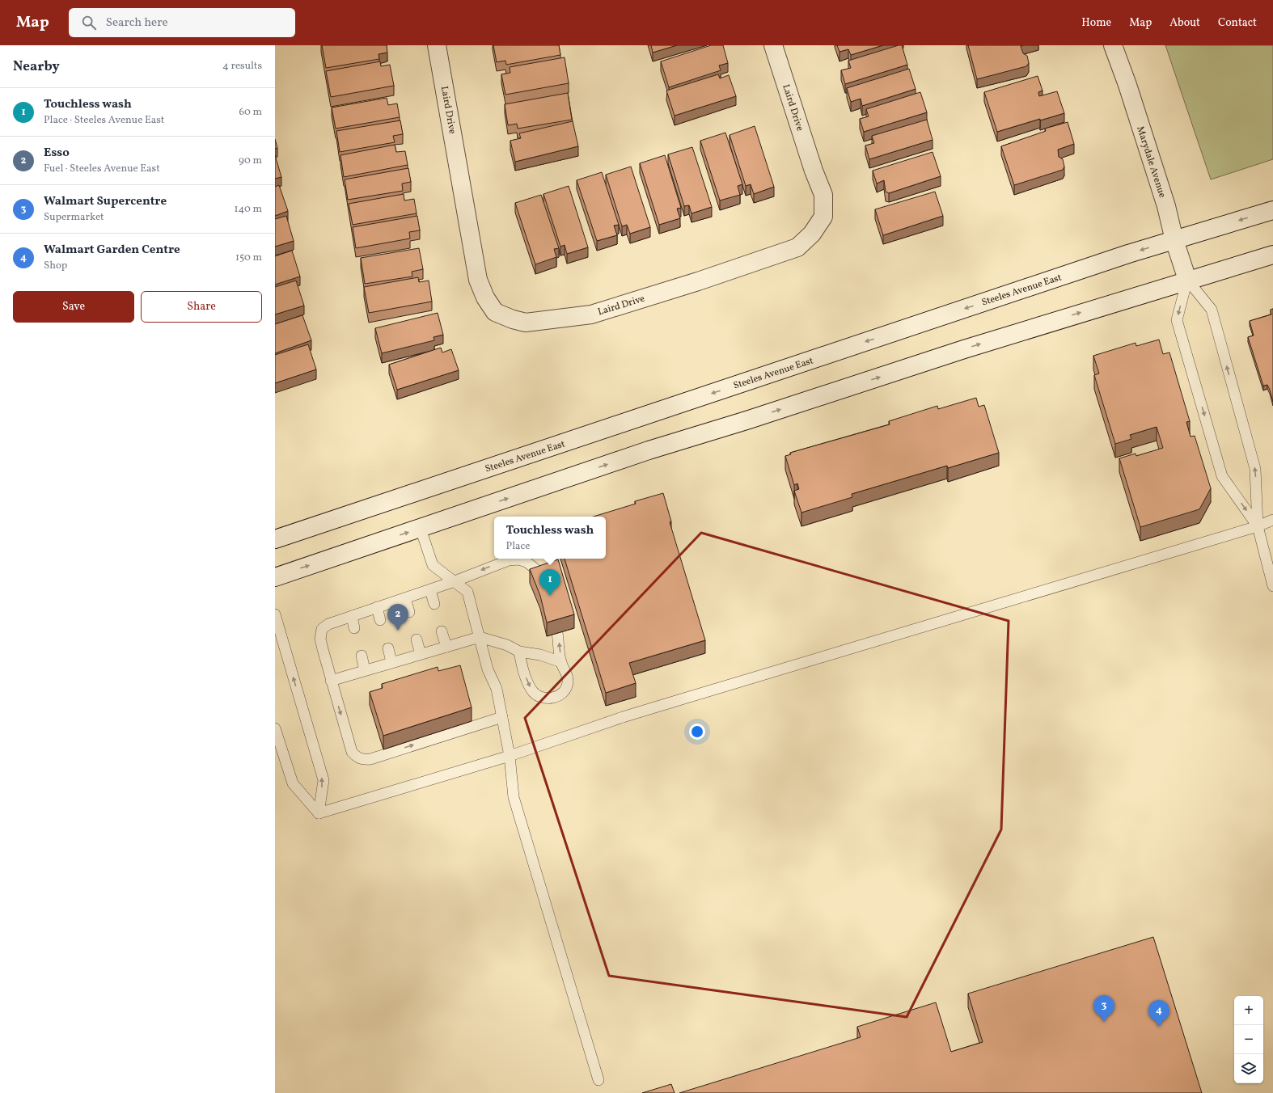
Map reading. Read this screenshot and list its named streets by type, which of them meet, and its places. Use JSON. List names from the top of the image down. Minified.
{"streets":{"main road":["Laird Drive","Marydale Avenue","Steeles Avenue East"]},"crossings":[["Marydale Avenue","Steeles Avenue East"]],"page":{"header":"Map","search":"Search here","nav":["Home","Map","About","Contact"],"heading":["Nearby","4 results"],"list":[{"mark":"1","name":"Touchless wash","note":"Place · Steeles Avenue East","value":"60 m"},{"mark":"2","name":"Esso","note":"Fuel · Steeles Avenue East","value":"90 m"},{"mark":"3","name":"Walmart Supercentre","note":"Supermarket","value":"140 m"},{"mark":"4","name":"Walmart Garden Centre","note":"Shop","value":"150 m"}],"buttons":["Save","Share"],"popup":["Touchless wash","Place"],"pins":["1","2","3","4"],"map_buttons":["+","−"]}}
